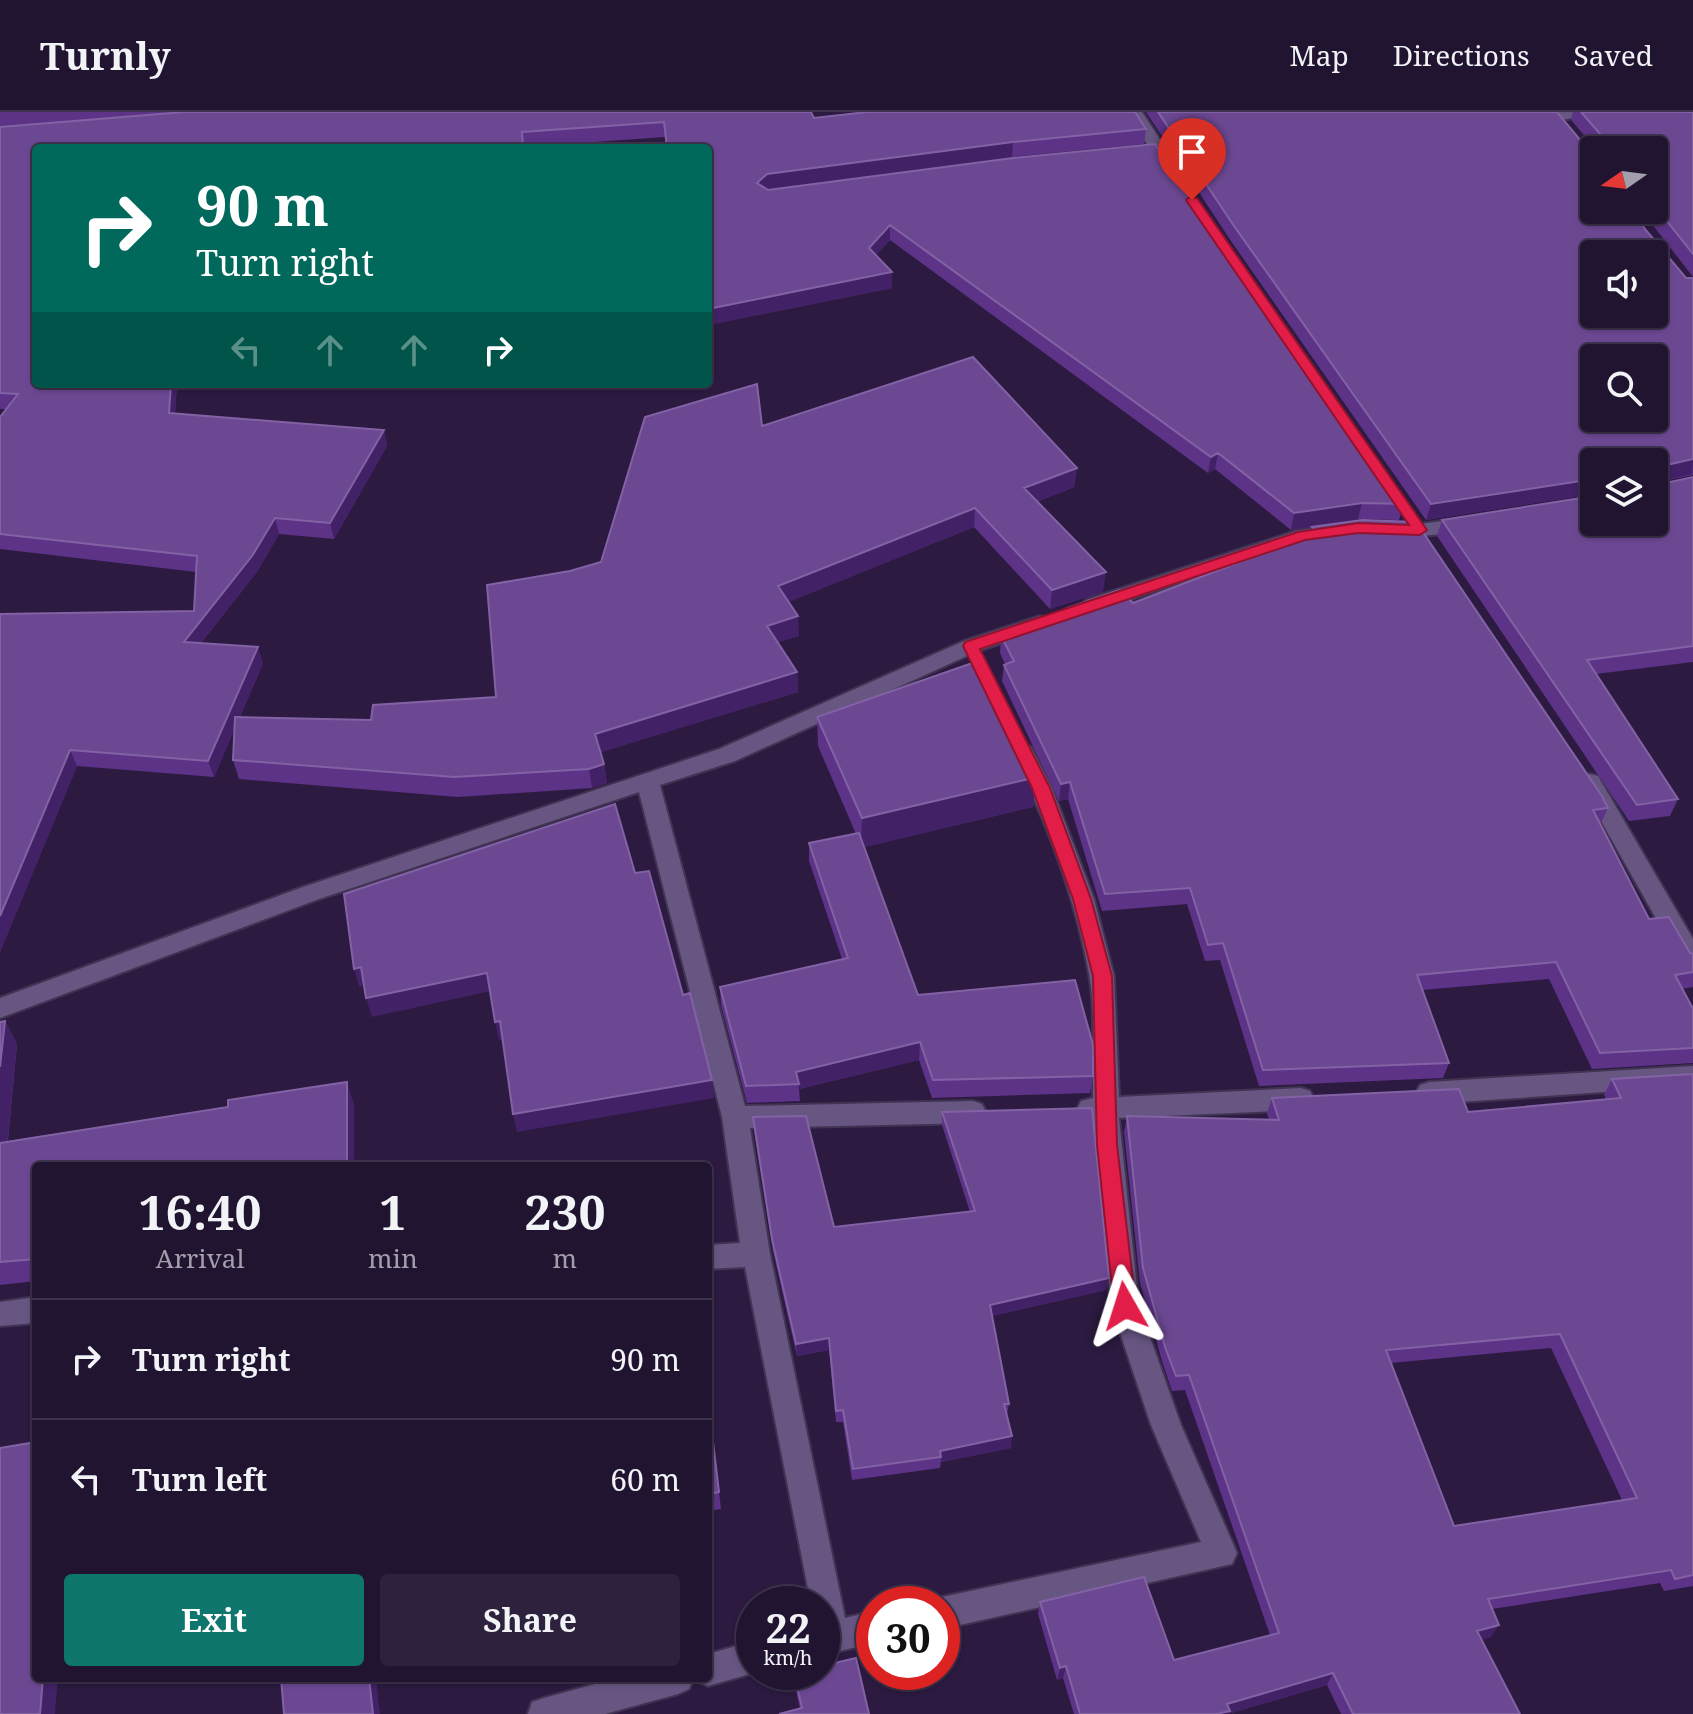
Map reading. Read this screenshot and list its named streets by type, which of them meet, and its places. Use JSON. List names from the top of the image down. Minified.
{"north":"left","page":{"header":"Turnly","nav":["Map","Directions","Saved"],"turn":["90 m","Turn right"],"eta":["16:40","Arrival","1","min","230","m"],"list":[{"name":"Turn right","value":"90 m"},{"name":"Turn left","value":"60 m"}],"buttons":["Exit","Share"],"speed":"22 km/h","limit":"30"}}
